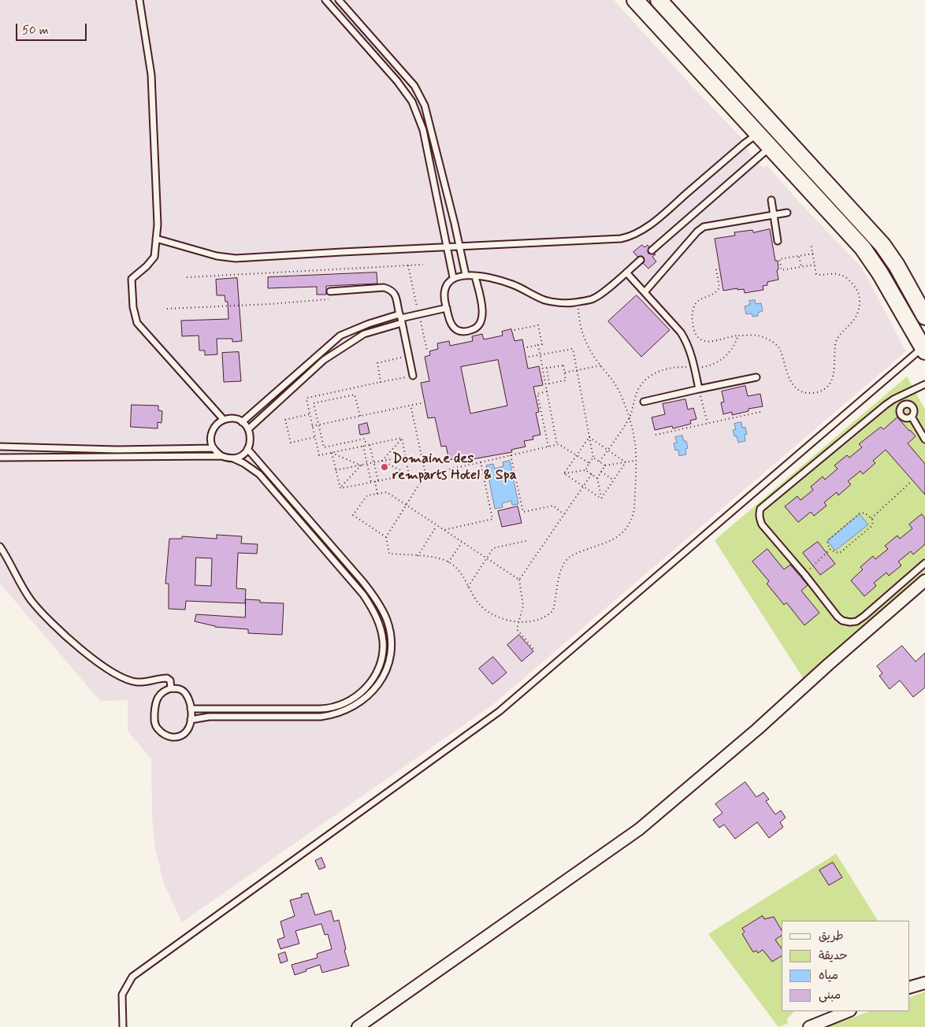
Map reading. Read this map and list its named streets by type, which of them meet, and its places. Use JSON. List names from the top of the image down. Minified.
{"places":["Domaine des remparts Hotel & Spa"],"legend":["طريق","حديقة","مياه","مبنى"],"scale_bar":"50 m"}
